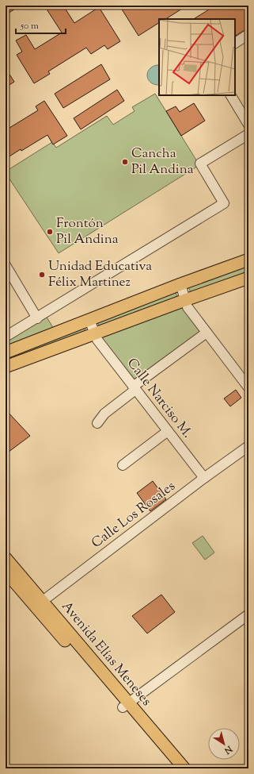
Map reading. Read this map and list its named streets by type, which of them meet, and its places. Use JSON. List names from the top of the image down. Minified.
{"streets":{"main road":["Avenida Elías Meneses"],"street":["Calle Narciso M.","Calle Los Rosales"]},"crossings":[["Calle Narciso M.","Calle Los Rosales"],["Calle Los Rosales","Avenida Elías Meneses"]],"places":["Cancha Pil Andina","Frontón Pil Andina","Unidad Educativa Félix Martinez"],"scale_bar":"50 m","north":"bottom right"}
